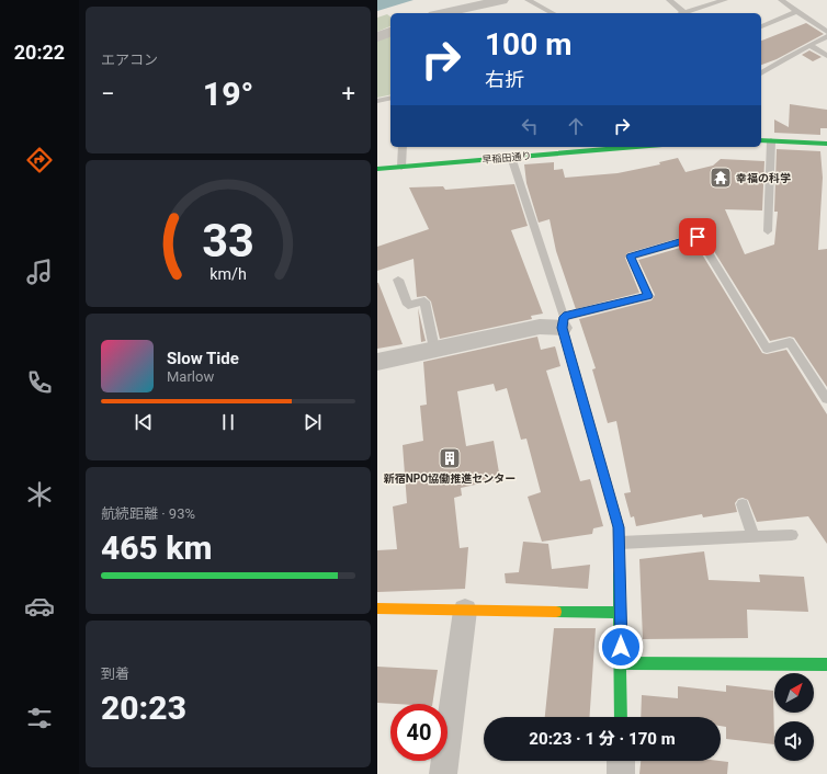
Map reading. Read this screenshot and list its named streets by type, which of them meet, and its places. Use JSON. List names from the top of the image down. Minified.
{"streets":{"street":["早稲田通り"]},"places":{"temple":["幸福の科学"],"building":["新宿NPO協働推進センター"]},"north":"top right","page":{"tabs":"20:22","tile":["エアコン",["航続距離 · 93%","465 km"],["到着","20:23"]],"turn":["100 m","右折"],"heat":["−","19°","+"],"song":["Slow Tide","Marlow"],"limit":"40","trip":"20:23 · 1 分 · 170 m","gauge":["33","km/h"]}}
